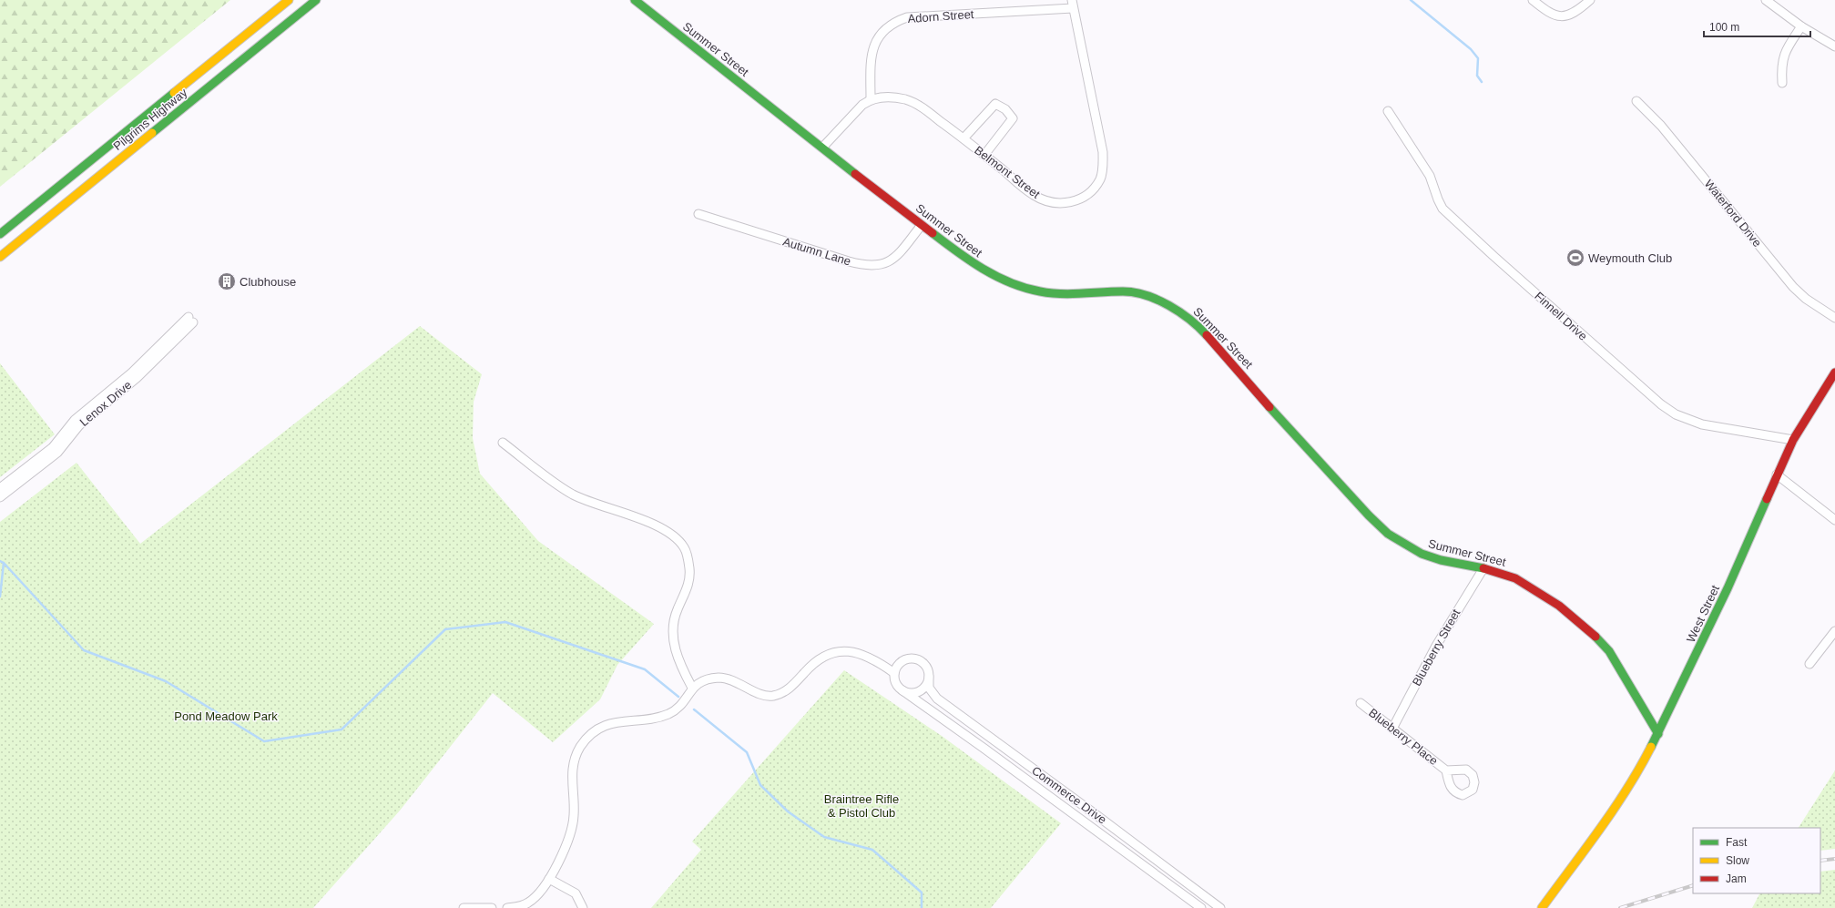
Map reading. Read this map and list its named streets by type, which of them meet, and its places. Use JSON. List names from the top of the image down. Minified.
{"streets":{"main road":["Summer Street","Pilgrims Highway","West Street"],"street":["Adorn Street","Belmont Street","Waterford Drive","Autumn Lane","Finnell Drive","Lenox Drive","Blueberry Street","Blueberry Place","Commerce Drive"]},"crossings":[["Adorn Street","Belmont Street"],["Summer Street","Autumn Lane"],["Summer Street","West Street"],["Summer Street","Blueberry Street"],["Finnell Drive","West Street"],["Blueberry Street","Blueberry Place"]],"parks":["Pond Meadow Park","Braintree Rifle & Pistol Club"],"places":{"sports":["Weymouth Club"],"building":["Clubhouse"]},"legend":["Fast","Slow","Jam"],"scale_bar":"100 m"}
